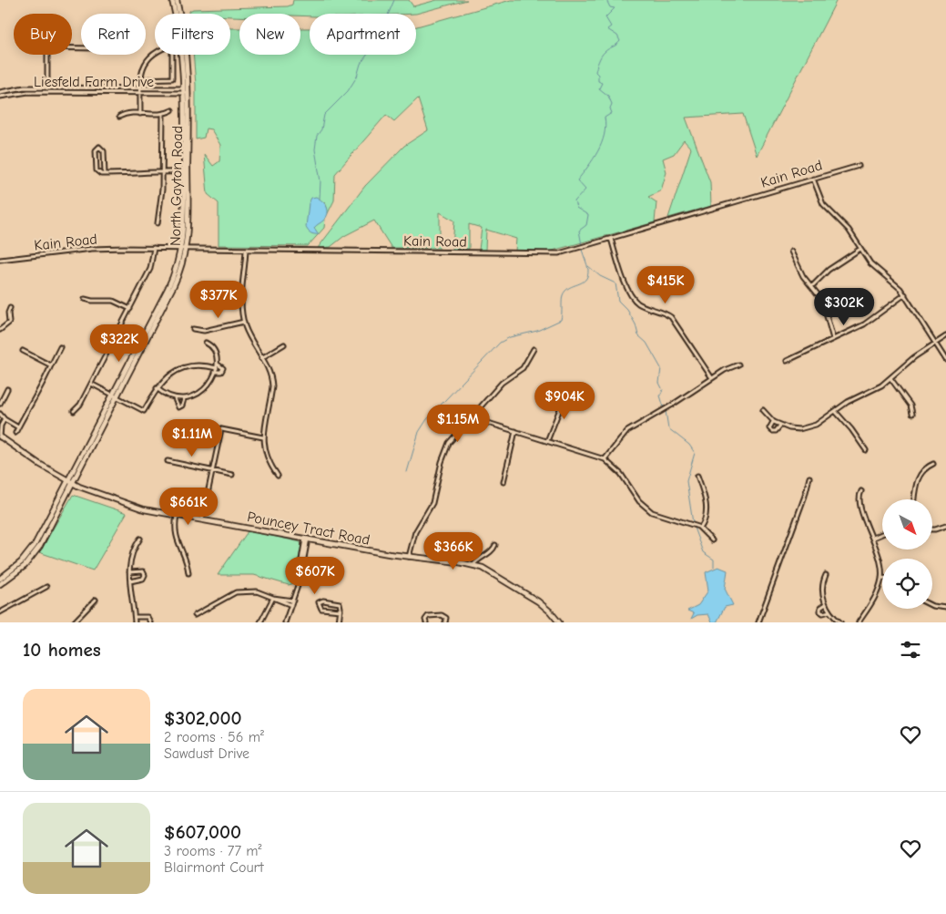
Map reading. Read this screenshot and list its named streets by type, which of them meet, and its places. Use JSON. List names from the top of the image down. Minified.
{"streets":{"main road":["North Gayton Road","Pouncey Tract Road"],"street":["Liesfeld Farm Drive","Kain Road"]},"crossings":[["Liesfeld Farm Drive","North Gayton Road"],["Kain Road","North Gayton Road"],["North Gayton Road","Pouncey Tract Road"]],"north":"bottom right","page":{"chip":["Buy","Rent","Filters","New","Apartment"],"price":["$415K","$377K","$302K","$322K","$904K","$1.15M","$1.11M","$661K","$366K","$607K"],"heading":"10 homes","list":[{"name":"$302,000","note":"2 rooms · 56 m² · Sawdust Drive"},{"name":"$607,000","note":"3 rooms · 77 m² · Blairmont Court"}]}}
